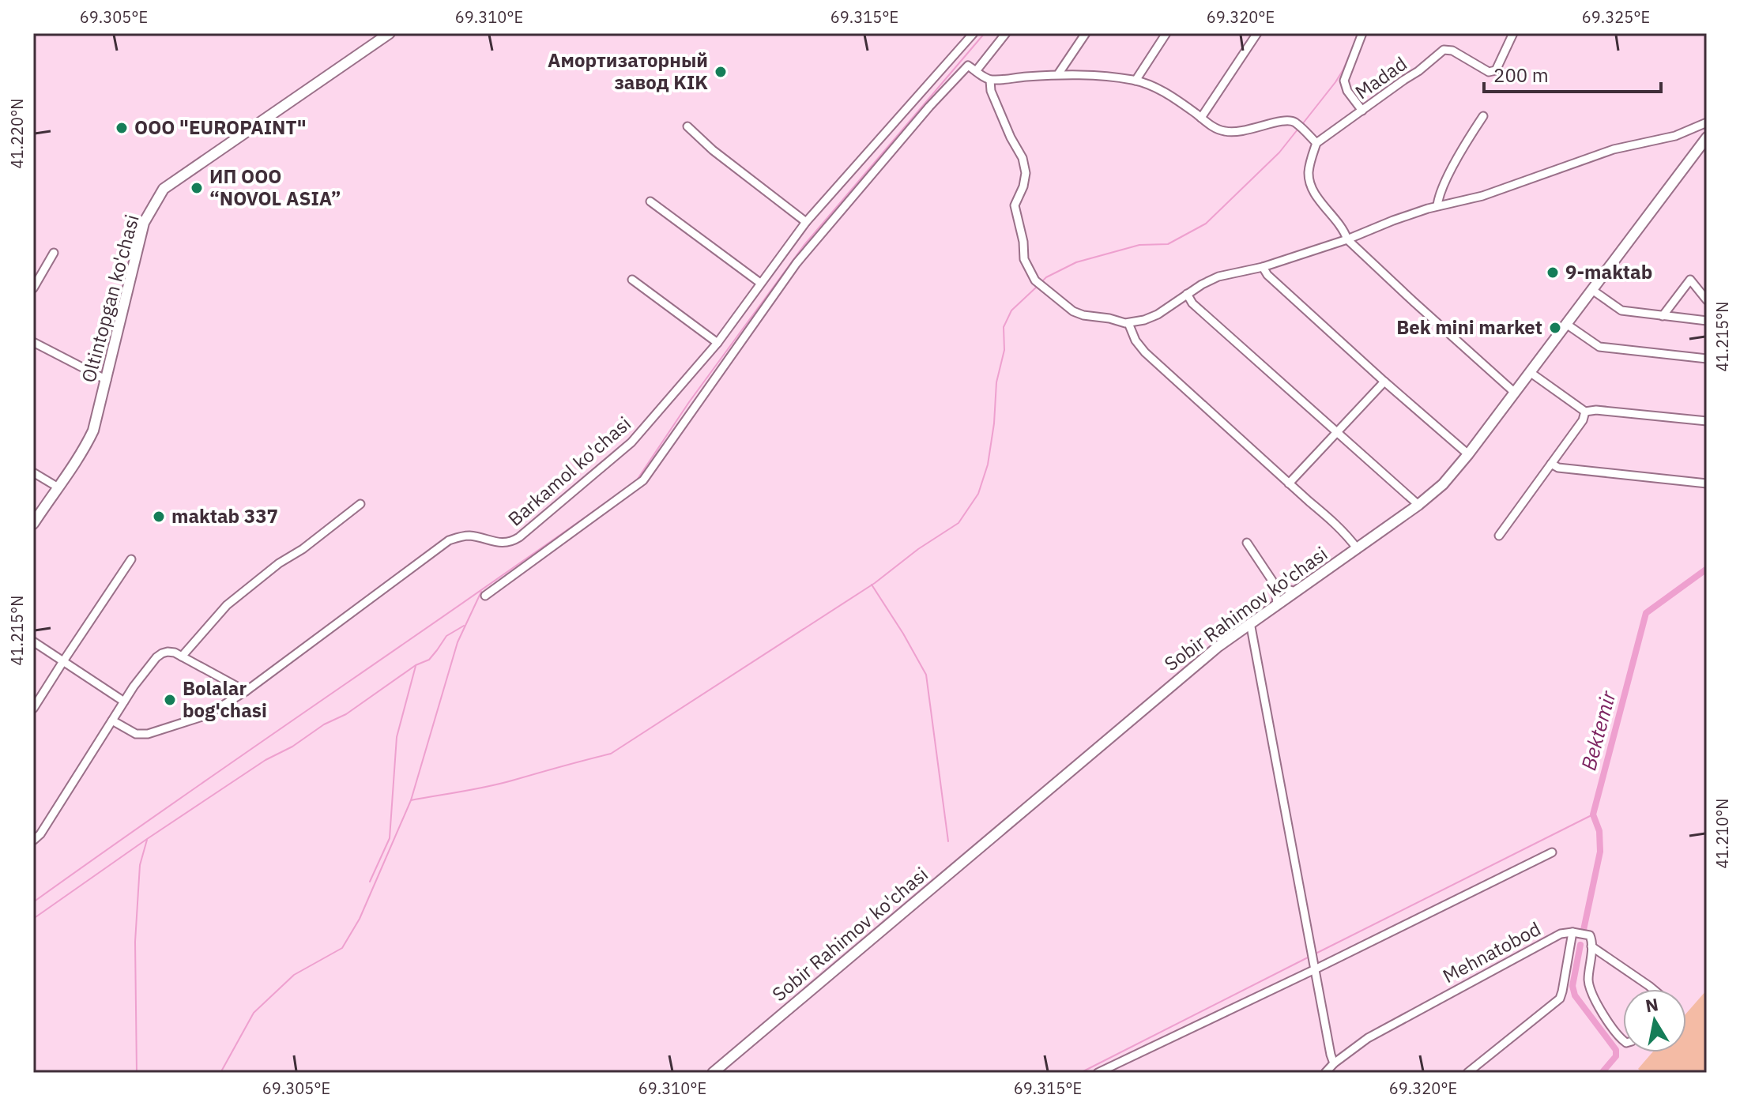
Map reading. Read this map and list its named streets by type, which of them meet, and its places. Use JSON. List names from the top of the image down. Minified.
{"streets":{"street":["Madad","Oltintopgan ko'chasi","Barkamol ko'chasi","Sobir Rahimov ko'chasi","Mehnatobod"]},"water":["Bektemir"],"places":["Амортизаторный завод KIK","OOO \"EUROPAINT\"","ИП ООО “NOVOL ASIA”","9-maktab","Bek mini market","maktab 337","Bolalar bog'chasi"],"scale_bar":"200 m","north":"top","coordinates":["69.305°E","69.310°E","69.315°E","69.320°E","69.325°E","41.220°N","41.215°N","41.210°N"]}
